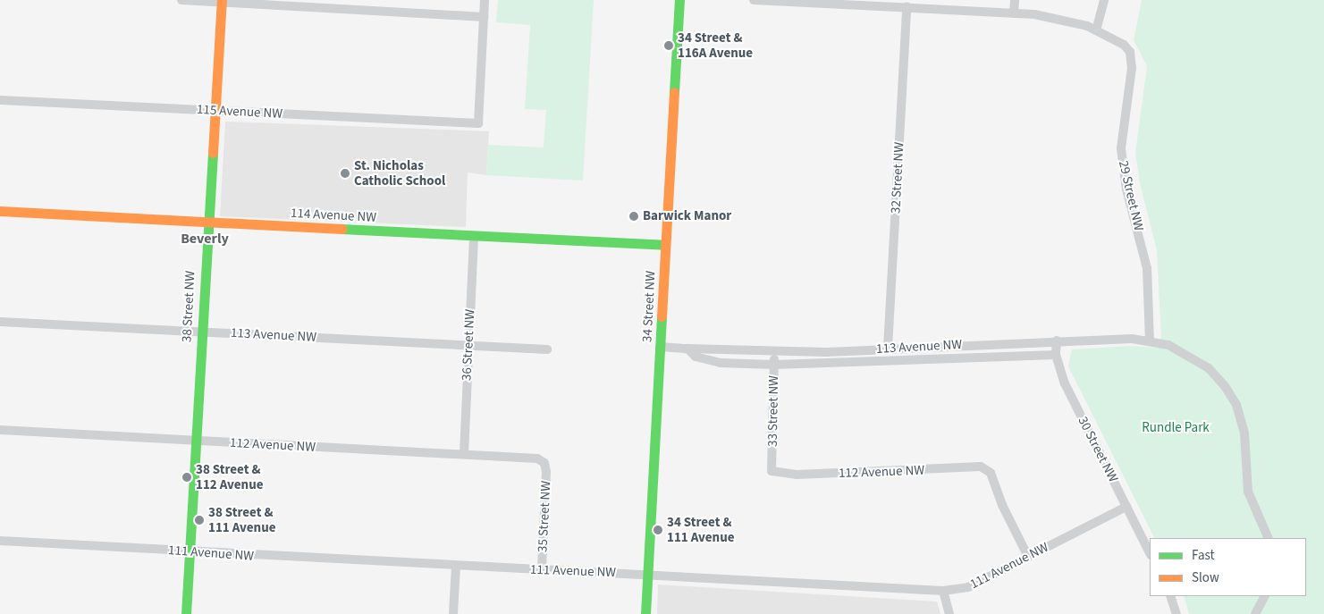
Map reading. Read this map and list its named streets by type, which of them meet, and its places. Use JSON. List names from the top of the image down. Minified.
{"streets":{"street":["115 Avenue NW","32 Street NW","29 Street NW","114 Avenue NW","38 Street NW","34 Street NW","113 Avenue NW","36 Street NW","33 Street NW","112 Avenue NW","30 Street NW","35 Street NW","111 Avenue NW"]},"crossings":[["115 Avenue NW","38 Street NW"],["32 Street NW","113 Avenue NW"],["29 Street NW","113 Avenue NW"],["114 Avenue NW","38 Street NW"],["114 Avenue NW","34 Street NW"],["114 Avenue NW","36 Street NW"],["38 Street NW","113 Avenue NW"],["38 Street NW","112 Avenue NW"],["38 Street NW","111 Avenue NW"],["34 Street NW","113 Avenue NW"],["34 Street NW","111 Avenue NW"],["113 Avenue NW","36 Street NW"],["113 Avenue NW","33 Street NW"],["113 Avenue NW","30 Street NW"],["36 Street NW","112 Avenue NW"],["33 Street NW","112 Avenue NW"],["112 Avenue NW","35 Street NW"],["112 Avenue NW","111 Avenue NW"],["30 Street NW","111 Avenue NW"],["35 Street NW","111 Avenue NW"]],"districts":["Beverly"],"parks":["Rundle Park"],"places":["34 Street & 116A Avenue","St. Nicholas Catholic School","Barwick Manor","38 Street & 112 Avenue","38 Street & 111 Avenue","34 Street & 111 Avenue"],"legend":["Fast","Slow"]}
